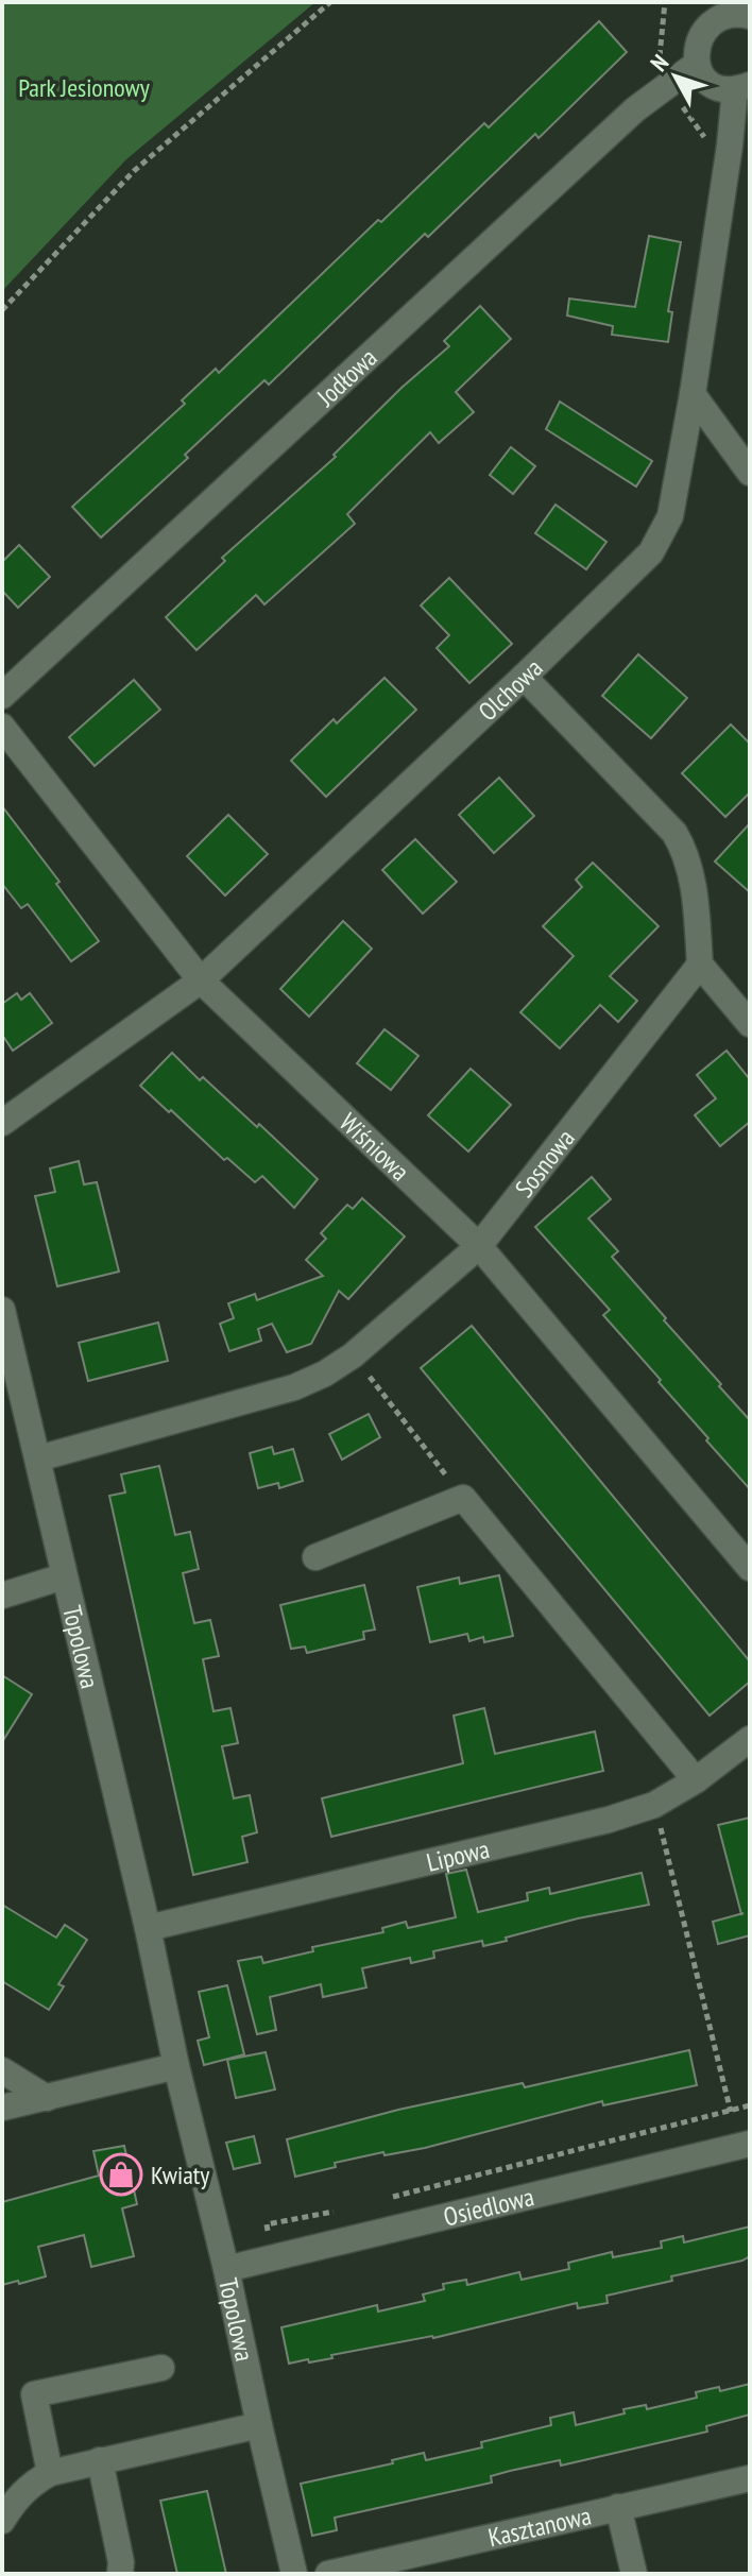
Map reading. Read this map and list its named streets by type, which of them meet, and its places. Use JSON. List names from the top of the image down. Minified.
{"streets":{"street":["Jodłowa","Olchowa","Wiśniowa","Sosnowa","Topolowa","Lipowa","Osiedlowa","Kasztanowa"]},"crossings":[["Olchowa","Wiśniowa"],["Wiśniowa","Sosnowa"],["Sosnowa","Topolowa"],["Topolowa","Lipowa"],["Topolowa","Osiedlowa"]],"parks":["Park Jesionowy"],"places":{"shop":["Kwiaty"]},"north":"top left"}
